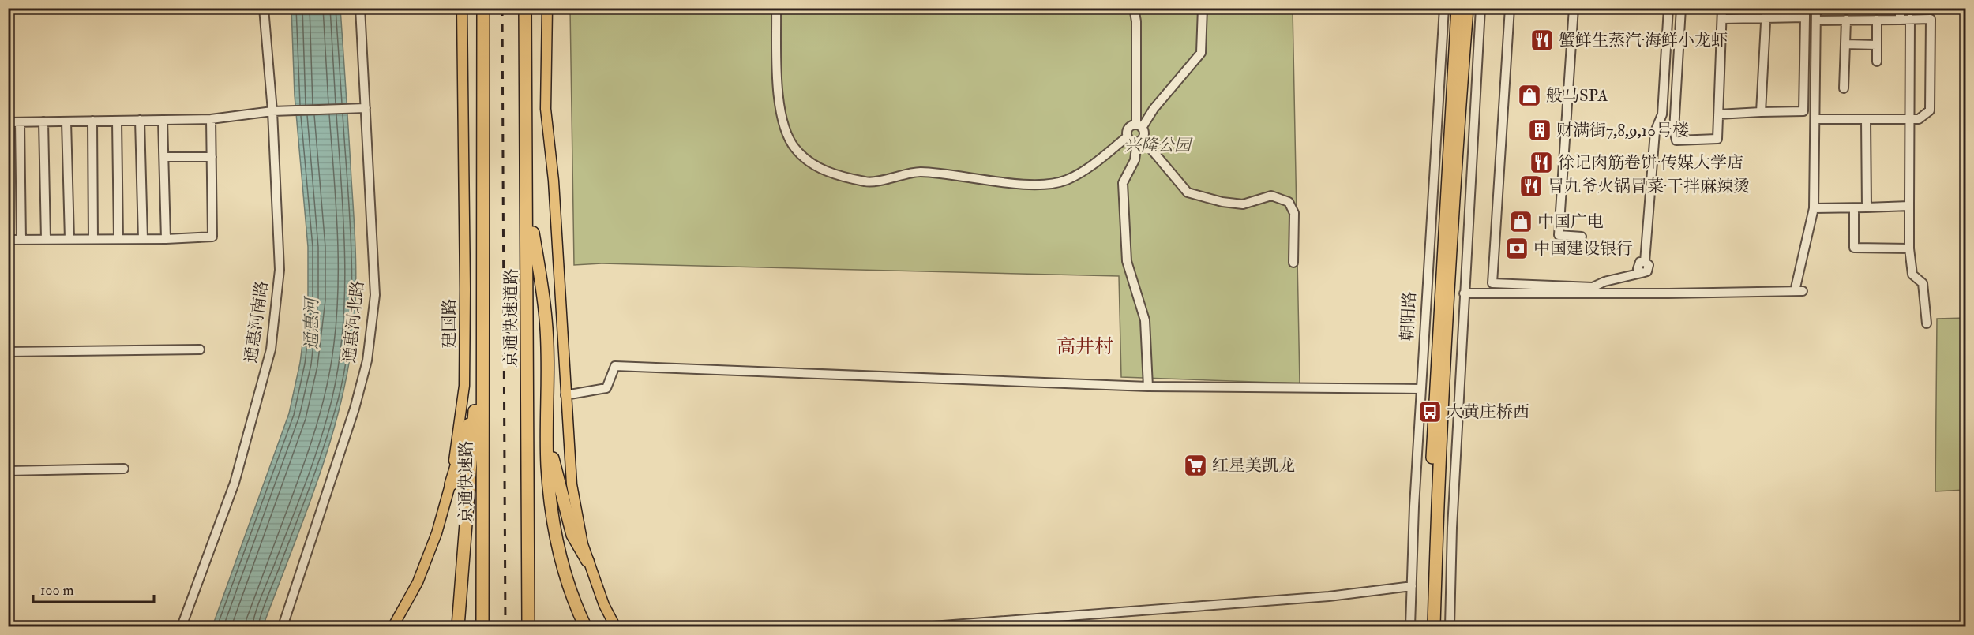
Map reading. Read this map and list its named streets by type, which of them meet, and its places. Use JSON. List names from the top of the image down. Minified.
{"streets":{"highway":["朝阳路","京通快速道路","京通快速路"],"main road":["建国路"],"street":["通惠河南路","通惠河北路"]},"crossings":[["京通快速道路","京通快速路"]],"districts":["高井村"],"water":["通惠河"],"parks":["兴隆公园"],"places":{"restaurant":["蟹鲜生蒸汽·海鲜小龙虾","徐记肉筋卷饼·传媒大学店","冒九爷火锅冒菜·干拌麻辣烫"],"shop":["般马SPA","中国广电"],"building":["财满街7,8,9,10号楼"],"bank":["中国建设银行"],"bus stop":["大黄庄桥西"],"supermarket":["红星美凯龙"]},"scale_bar":"100 m"}
